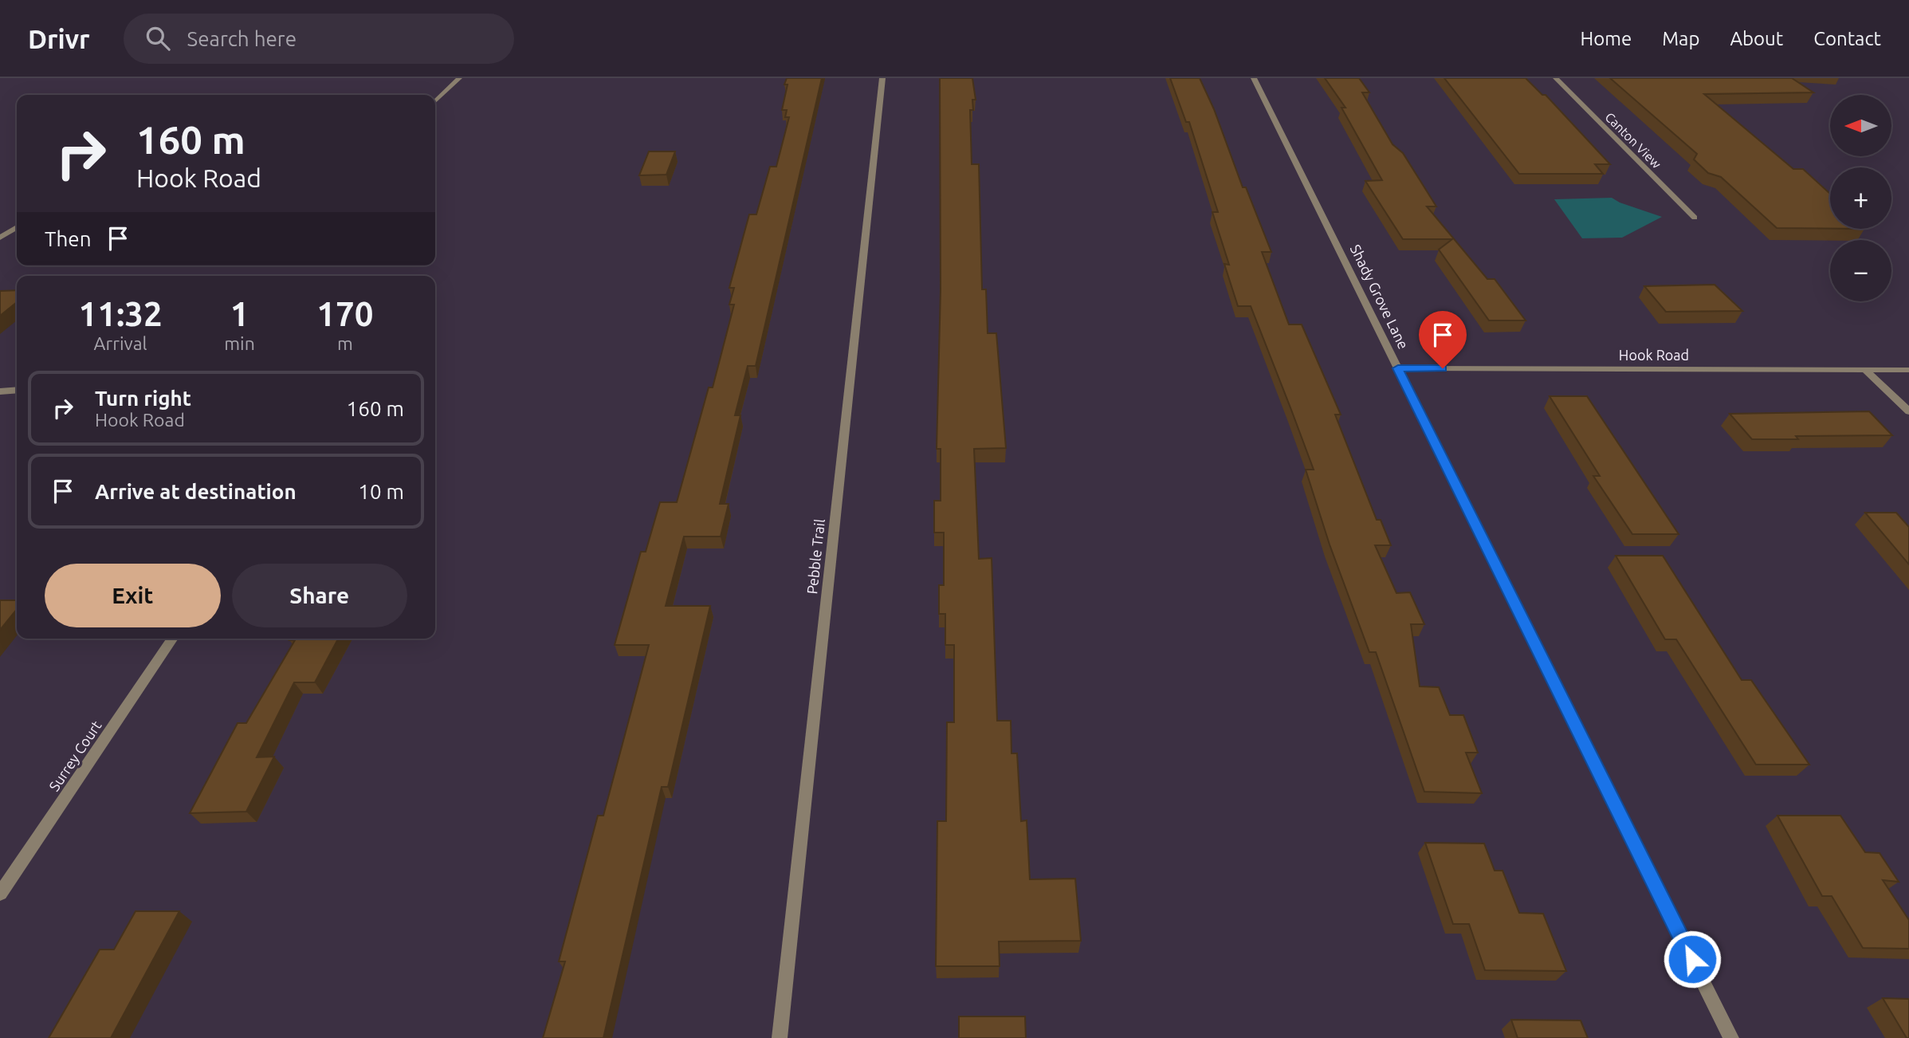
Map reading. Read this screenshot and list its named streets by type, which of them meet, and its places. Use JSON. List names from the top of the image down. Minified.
{"streets":{"street":["Canton View","Shady Grove Lane","Hook Road","Pebble Trail","Surrey Court"]},"crossings":[["Shady Grove Lane","Hook Road"]],"north":"left","page":{"header":"Drivr","search":"Search here","nav":["Home","Map","About","Contact"],"map_buttons":["+","−"],"turn":["160 m","Hook Road"],"then":"Then","eta":["11:32","Arrival","1","min","170","m"],"list":[{"name":"Turn right","note":"Hook Road","value":"160 m"},{"name":"Arrive at destination","value":"10 m"}],"buttons":["Exit","Share"]}}
